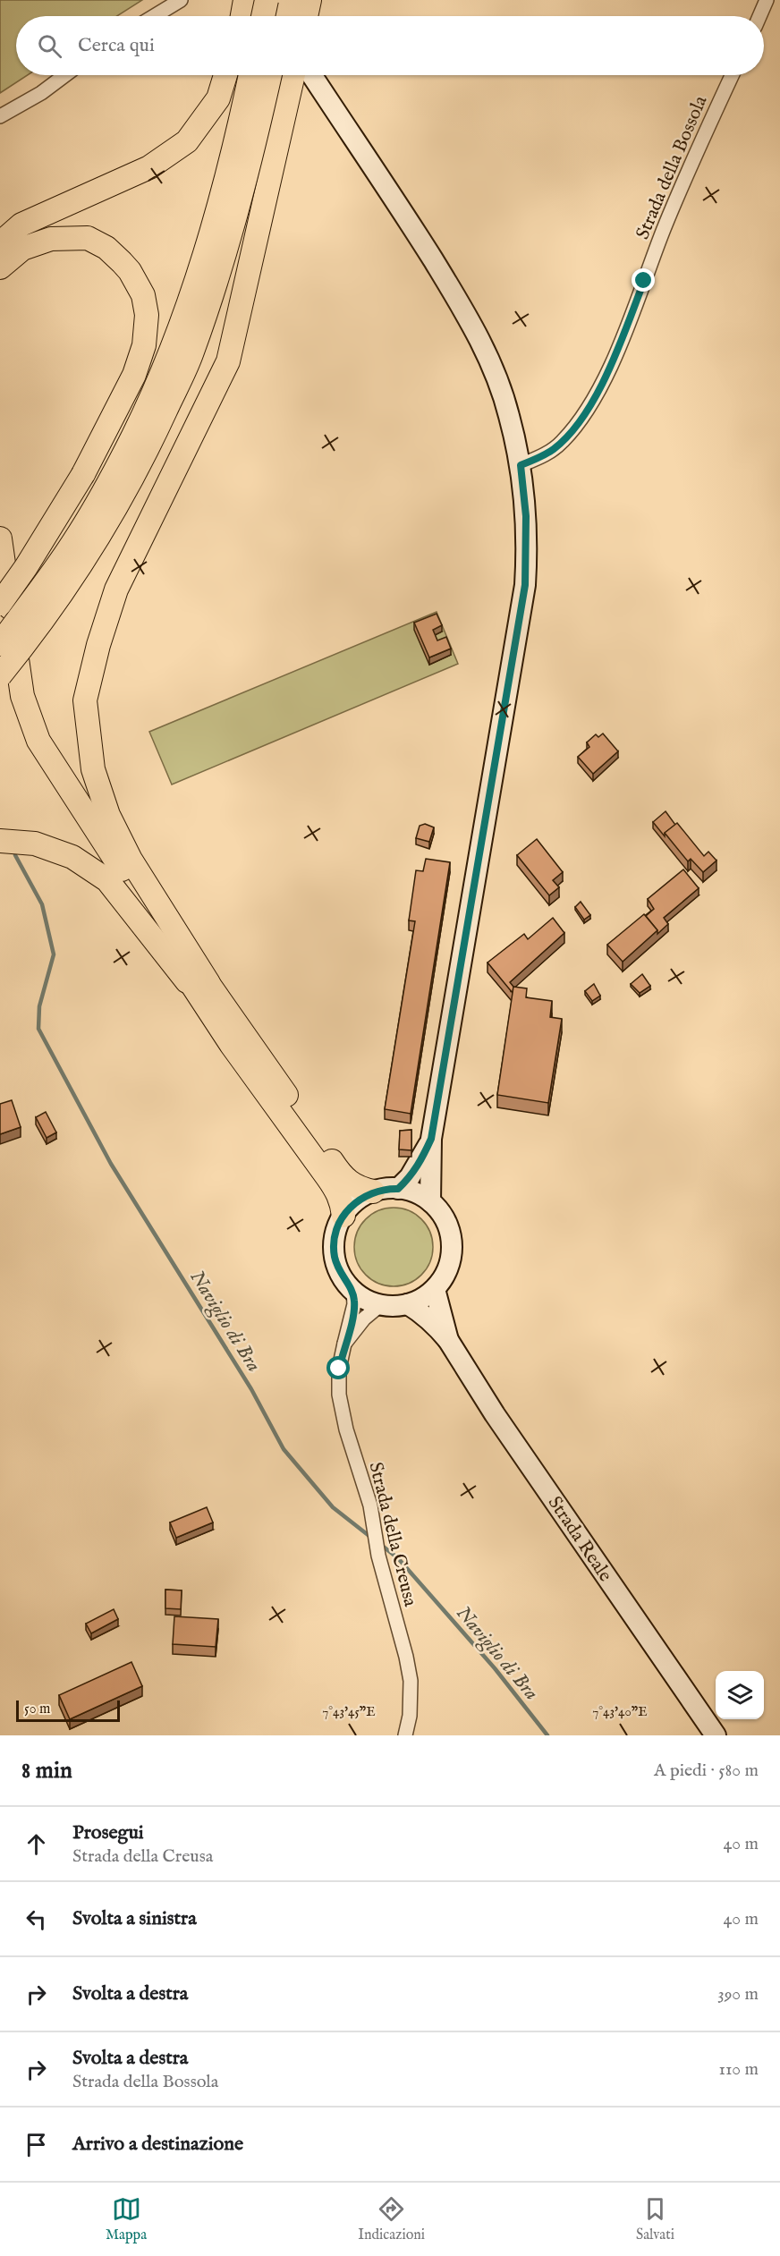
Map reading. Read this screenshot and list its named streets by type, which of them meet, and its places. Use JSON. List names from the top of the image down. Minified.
{"streets":{"main road":["Strada Reale"],"street":["Strada della Bossola","Strada della Creusa"]},"crossings":[["Strada della Creusa","Strada Reale"]],"water":["Naviglio di Bra"],"scale_bar":"50 m","page":{"search":"Cerca qui","scale":"50 m","heading":["8 min","A piedi · 580 m"],"list":[["Prosegui","Strada della Creusa","40 m"],["Svolta a sinistra","40 m"],["Svolta a destra","390 m"],["Svolta a destra","Strada della Bossola","110 m"],"Arrivo a destinazione"],"nav":["Mappa","Indicazioni","Salvati"]},"coordinates":["7°43'45\"E","7°43'40\"E"]}
